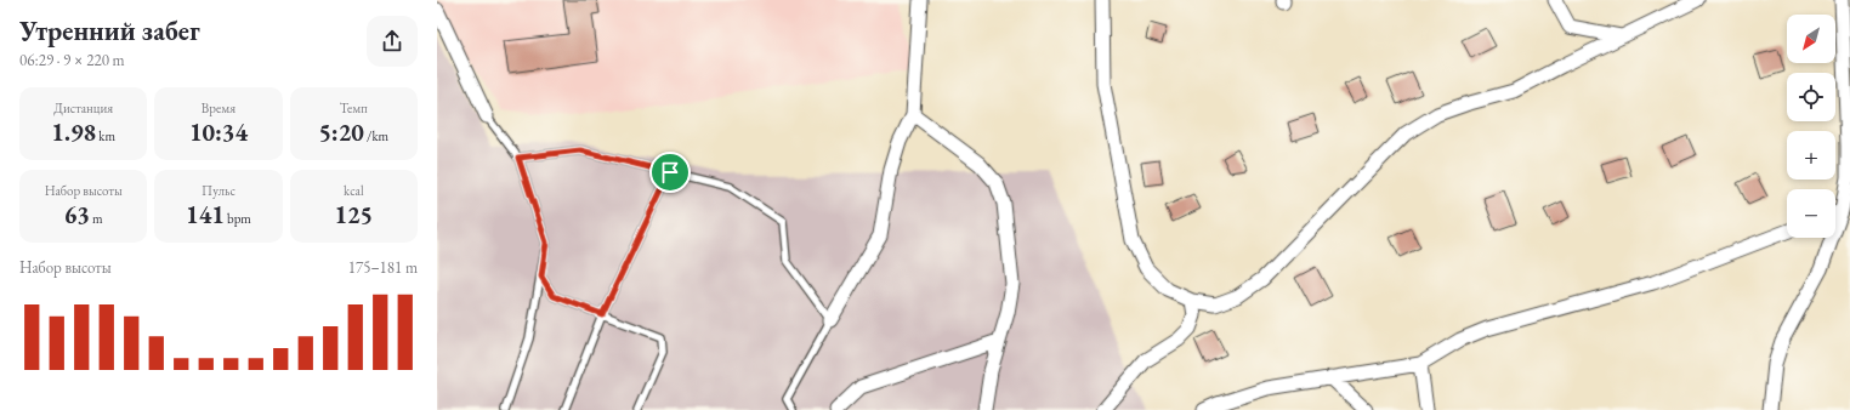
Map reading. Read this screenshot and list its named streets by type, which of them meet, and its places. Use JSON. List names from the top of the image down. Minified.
{"north":"bottom left","page":{"heading":["Утренний забег","06:29 · 9 × 220 m"],"map_buttons":["+","−"],"stats":[["Дистанция","1.98 km"],["Время","10:34"],["Темп","5:20 /km"],["Набор высоты","63 m"],["Пульс","141 bpm"],["kcal","125"]],"chart":["Набор высоты","175–181 m"]}}
